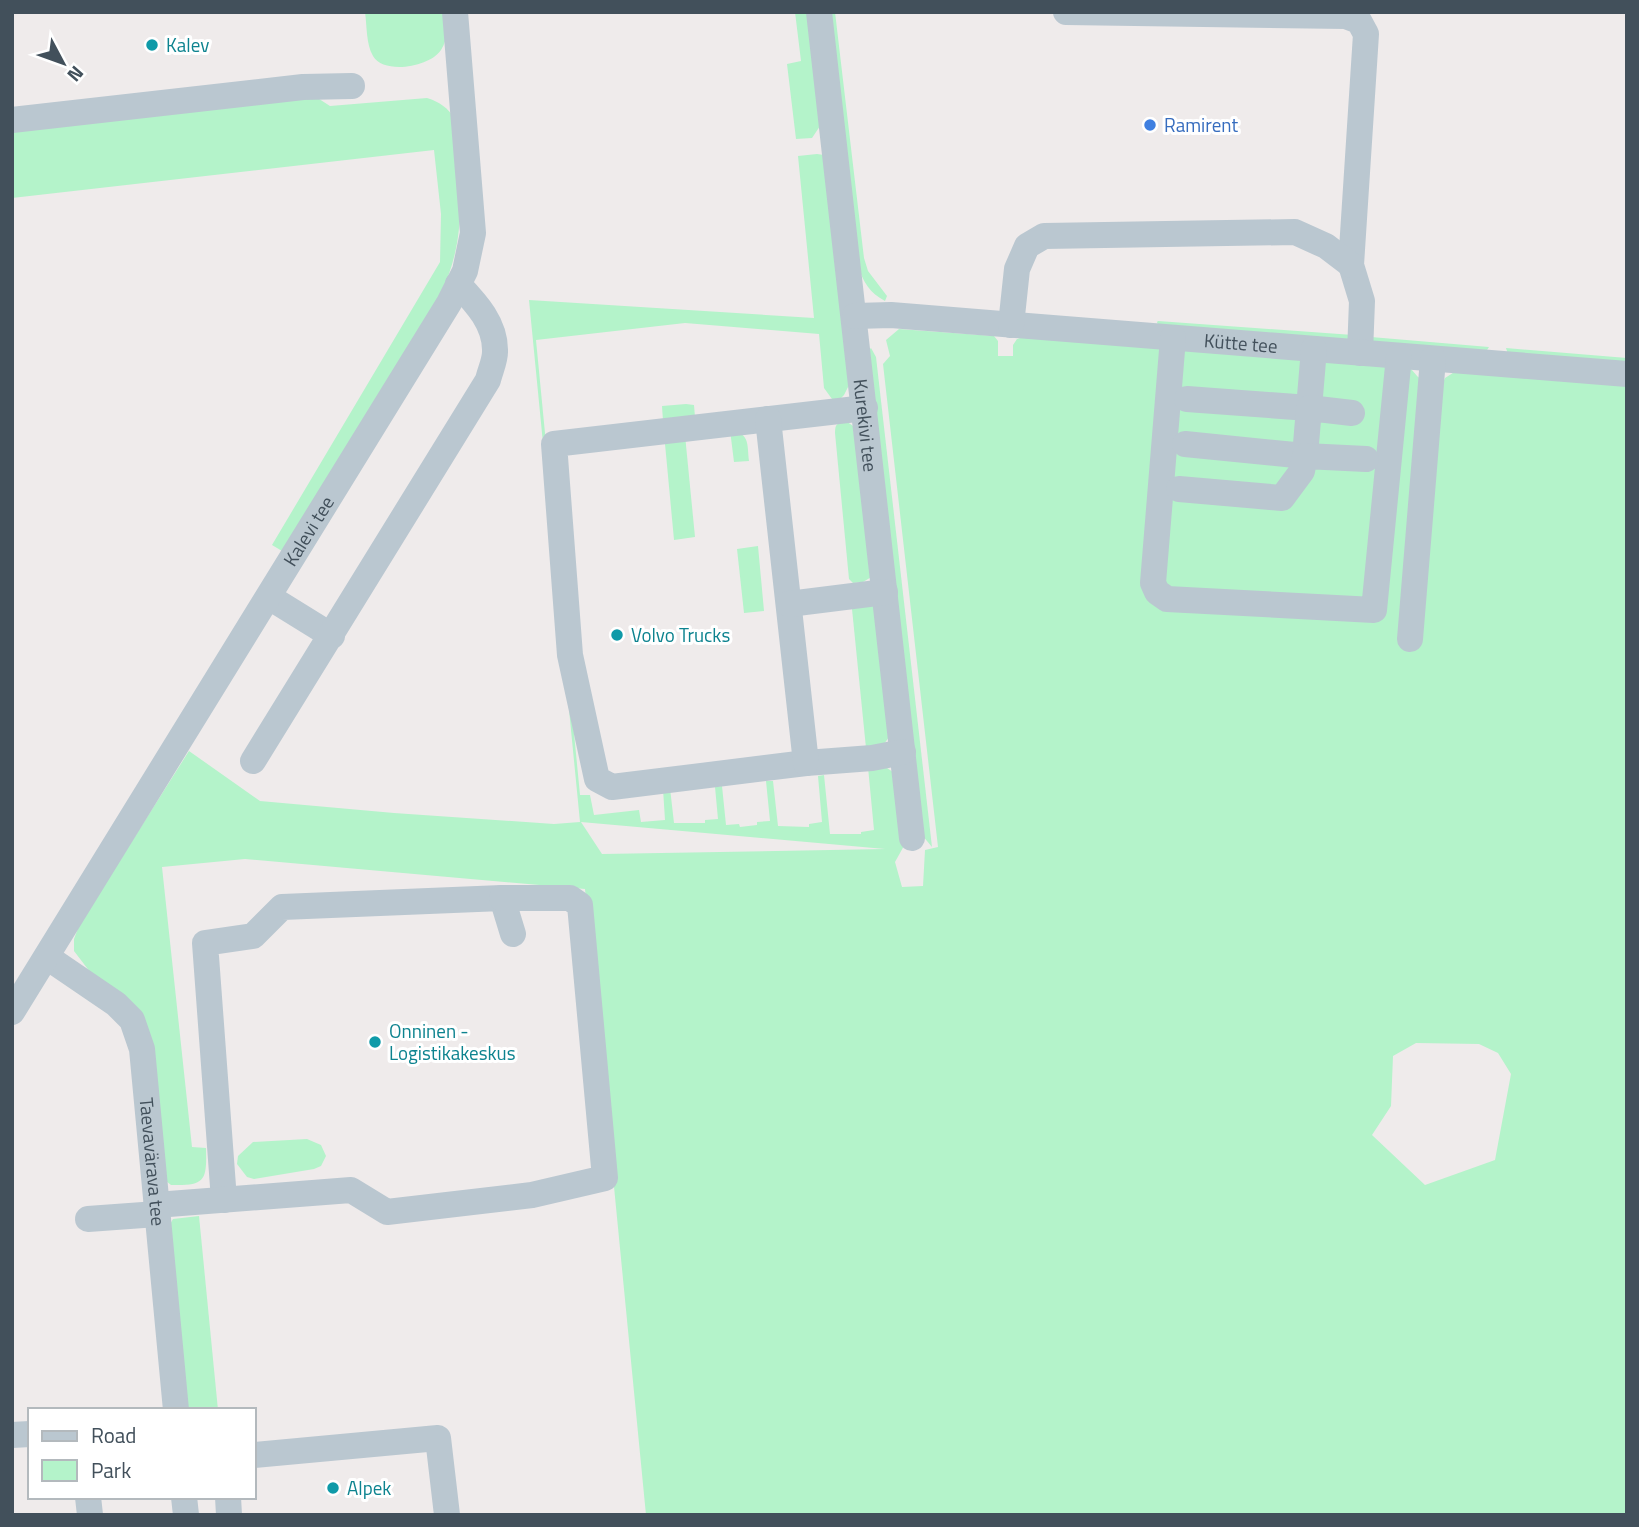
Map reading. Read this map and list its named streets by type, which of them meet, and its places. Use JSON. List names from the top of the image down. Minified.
{"streets":{"street":["Kütte tee","Kurekivi tee","Kalevi tee","Taevavärava tee"]},"crossings":[["Kütte tee","Kurekivi tee"],["Kalevi tee","Taevavärava tee"]],"places":["Kalev","Ramirent","Volvo Trucks","Onninen - Logistikakeskus","Alpek"],"legend":["Road","Park"],"north":"bottom right"}
